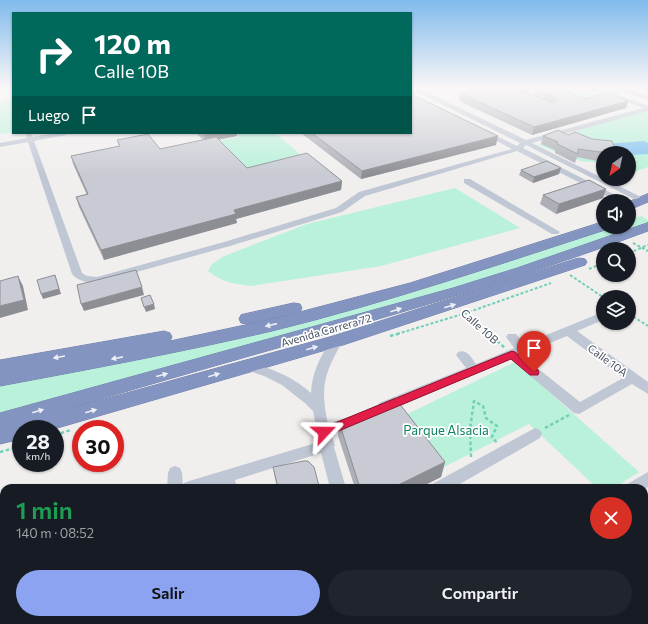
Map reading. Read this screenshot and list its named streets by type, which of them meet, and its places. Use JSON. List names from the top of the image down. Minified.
{"streets":{"highway":["Avenida Carrera 72"],"street":["Calle 10A"],"path":["Calle 10B"]},"crossings":[["Calle 10B","Avenida Carrera 72"]],"parks":["Parque Alsacia"],"north":"bottom left","page":{"turn":["120 m","Calle 10B"],"then":"Luego","speed":"28 km/h","limit":"30","heading":["1 min","140 m · 08:52"],"buttons":["Salir","Compartir"]}}
